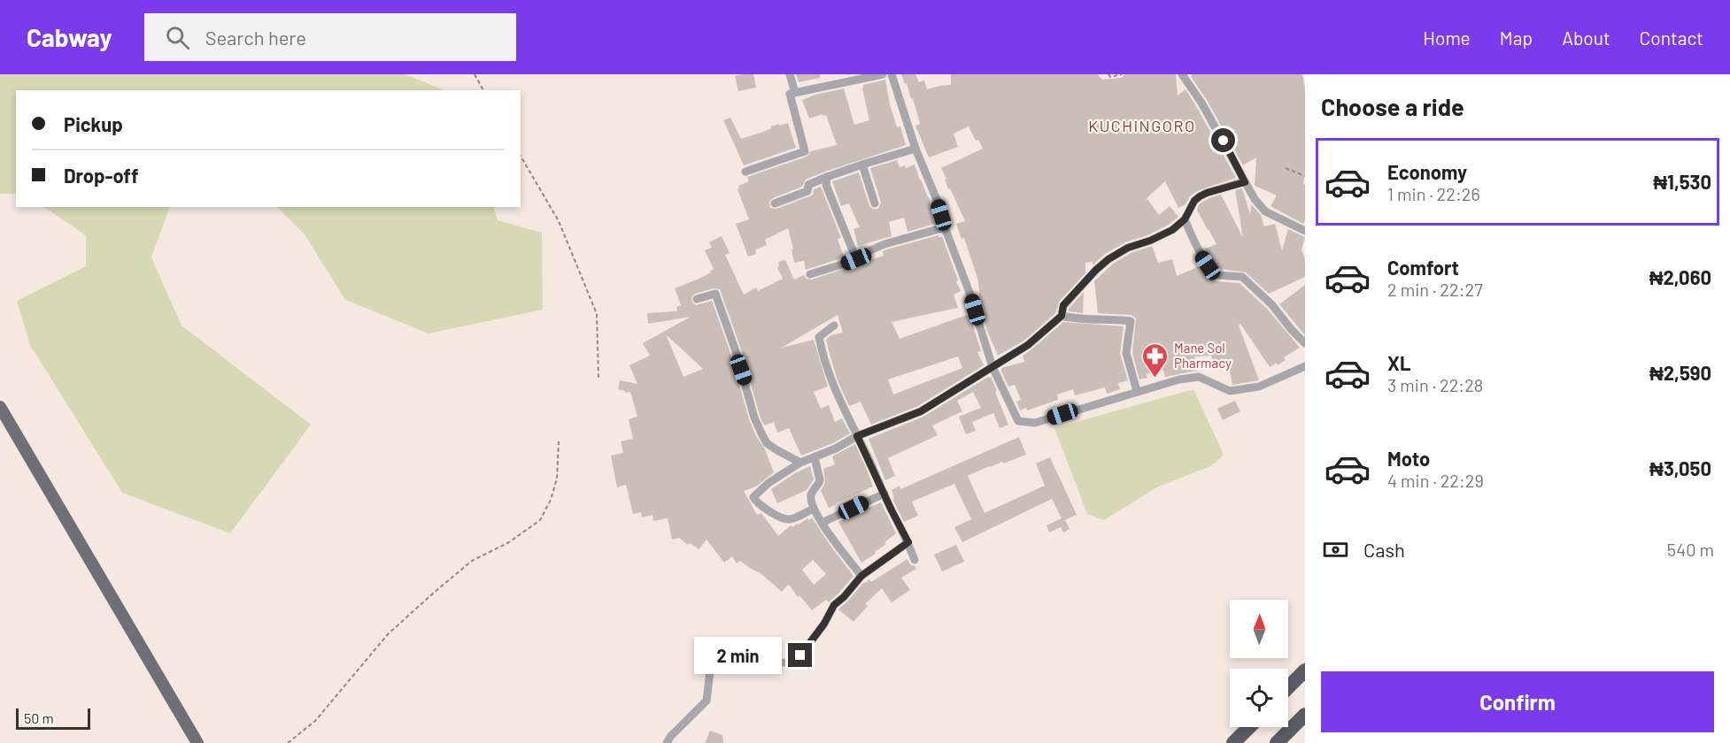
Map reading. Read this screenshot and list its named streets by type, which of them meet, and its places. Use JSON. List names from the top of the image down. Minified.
{"districts":["KUCHINGORO"],"places":{"pharmacy":["Mane Sol Pharmacy"]},"scale_bar":"50 m","north":"top","page":{"header":"Cabway","search":"Search here","nav":["Home","Map","About","Contact"],"heading":"Choose a ride","banner":["Pickup","Drop-off"],"list":[{"name":"Economy","note":"1 min · 22:26","value":"₦1,530"},{"name":"Comfort","note":"2 min · 22:27","value":"₦2,060"},{"name":"XL","note":"3 min · 22:28","value":"₦2,590"},{"name":"Moto","note":"4 min · 22:29","value":"₦3,050"}],"pay":["Cash","540 m"],"bubble":"2 min","buttons":"Confirm","scale":"50 m"}}
